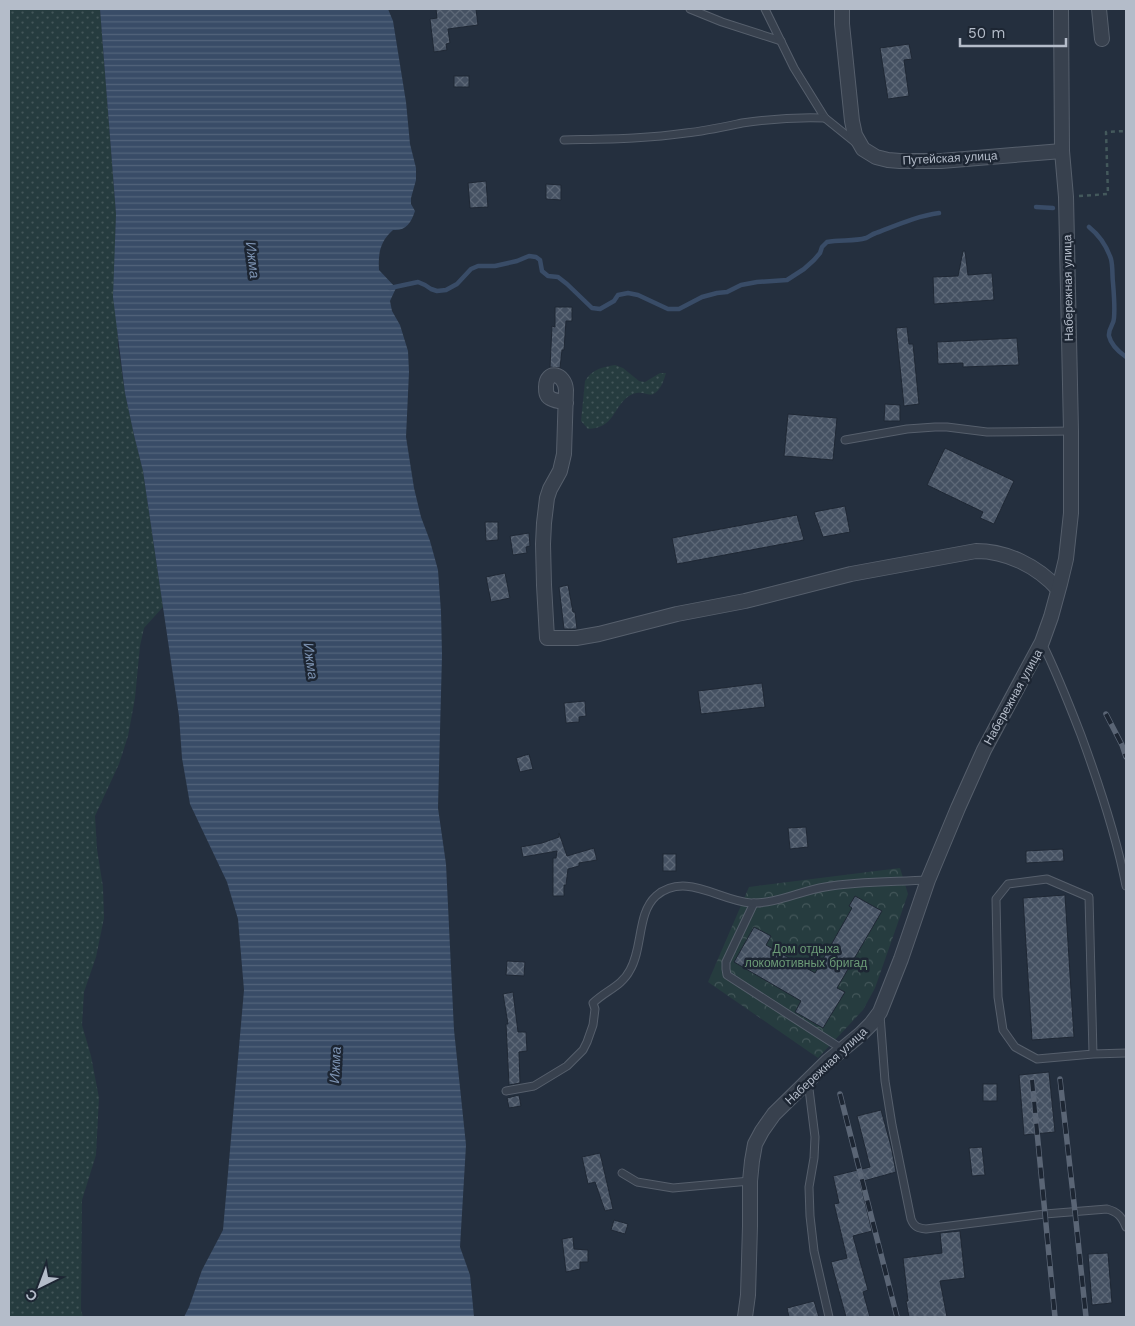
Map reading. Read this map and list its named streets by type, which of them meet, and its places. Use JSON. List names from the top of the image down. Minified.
{"streets":{"street":["Путейская улица","Набережная улица"]},"crossings":[["Путейская улица","Набережная улица"]],"water":["Ижма"],"parks":["Дом отдыха локомотивных бригад"],"scale_bar":"50 m","north":"bottom left"}
